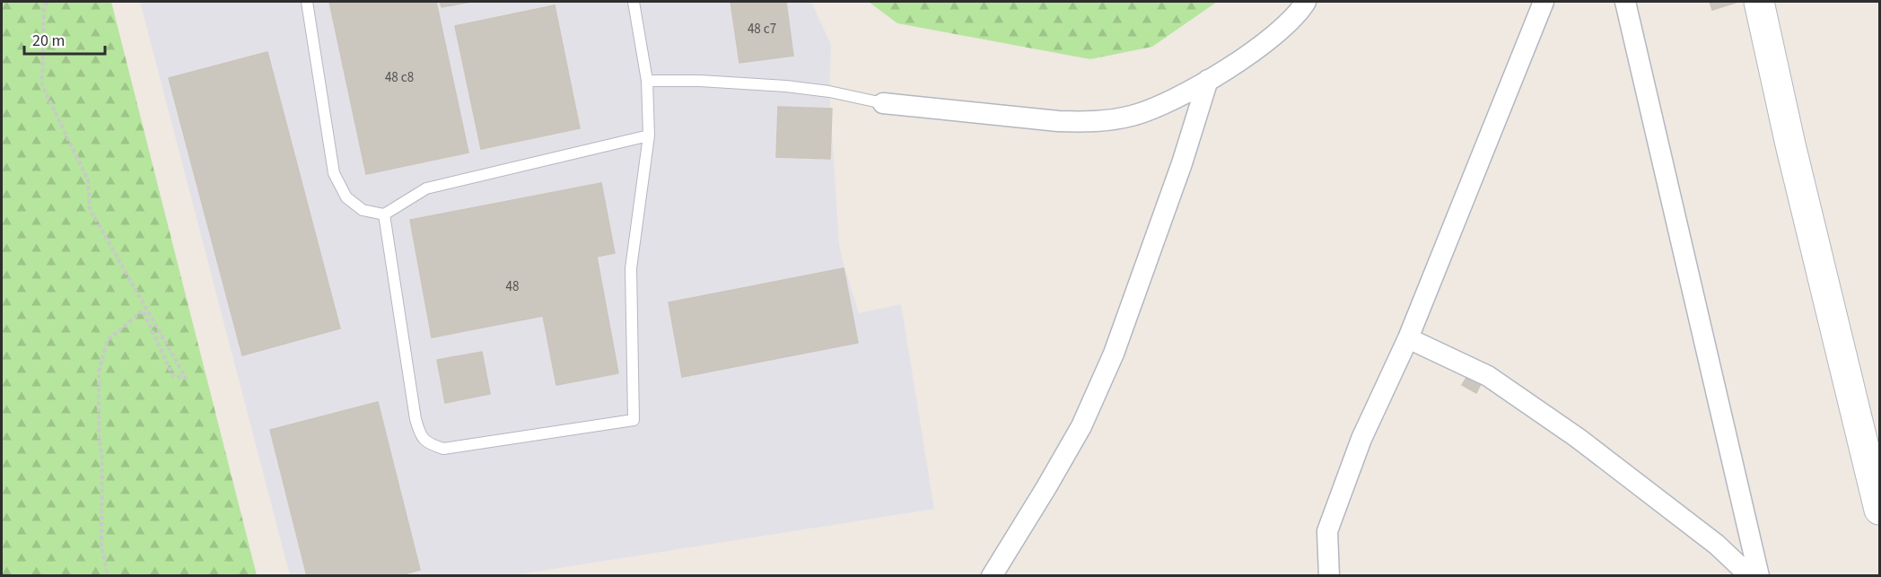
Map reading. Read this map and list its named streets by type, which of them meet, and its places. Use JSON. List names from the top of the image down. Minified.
{"house_numbers":["48 с7","48 с8","48"],"scale_bar":"20 m"}
